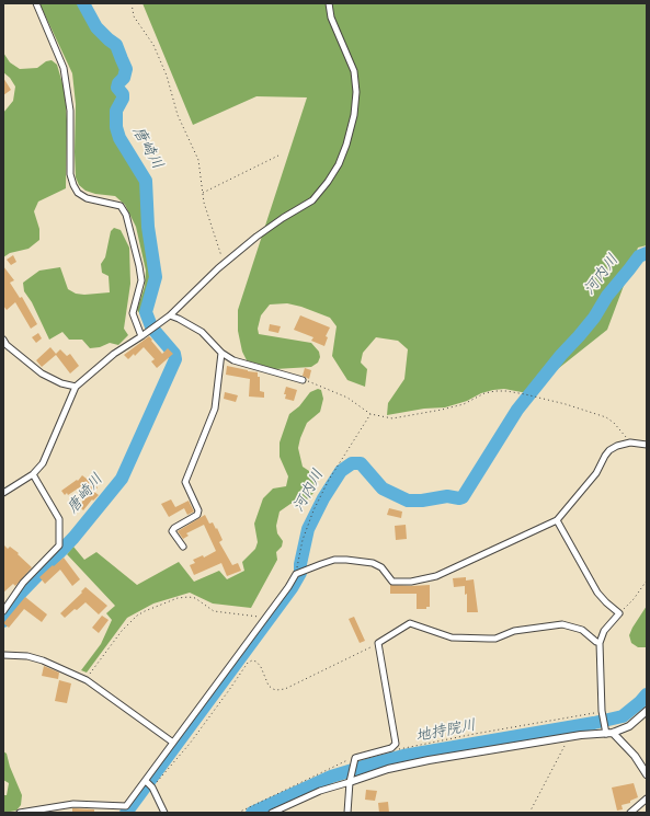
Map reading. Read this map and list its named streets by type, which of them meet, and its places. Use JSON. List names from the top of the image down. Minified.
{"water":["唐崎川","河内川","地持院川"]}
